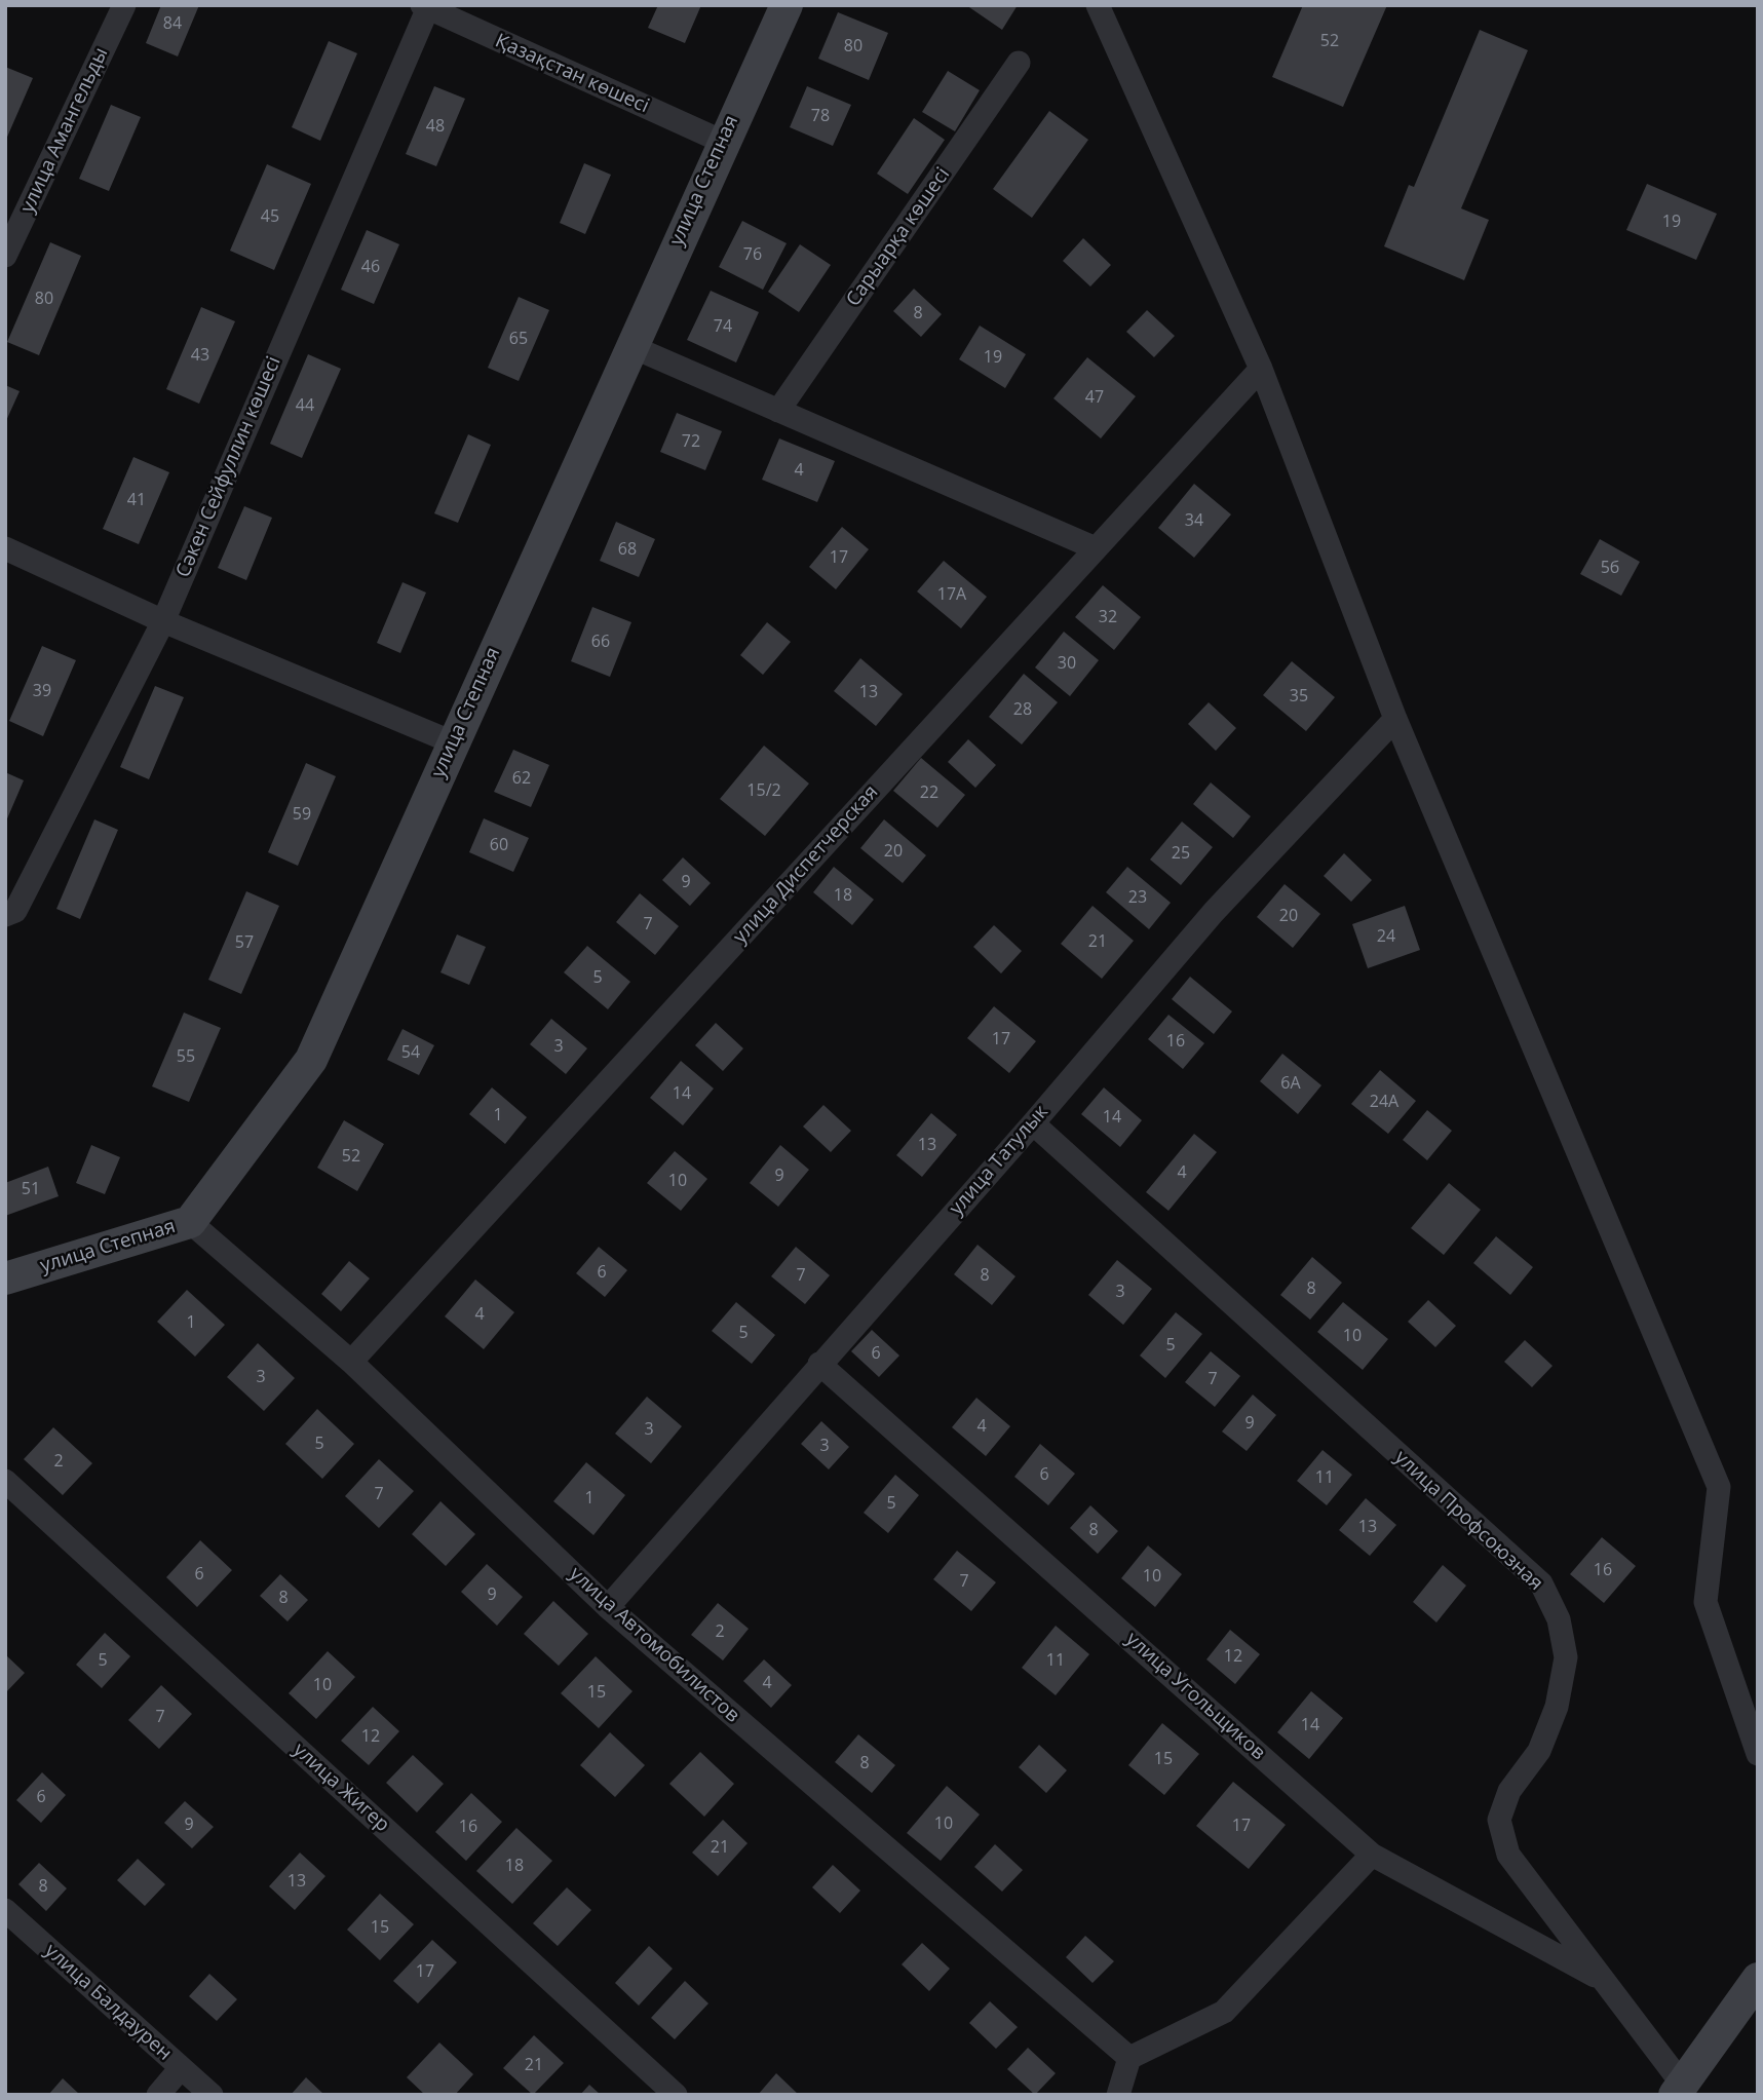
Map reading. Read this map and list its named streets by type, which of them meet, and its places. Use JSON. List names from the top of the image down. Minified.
{"streets":{"street":["Қазақстан көшесі","улица Амангельды","улица Степная","Сарыарқа көшесі","Сәкен Сейфуллин көшесі","улица Диспетчерская","улица Татулык","улица Профсоюзная","улица Автомобилистов","улица Угольщиков","улица Жигер","улица Балдаурен"]},"crossings":[["Қазақстан көшесі","улица Степная"],["Қазақстан көшесі","Сәкен Сейфуллин көшесі"],["улица Степная","улица Автомобилистов"],["улица Диспетчерская","улица Автомобилистов"],["улица Татулык","улица Профсоюзная"],["улица Татулык","улица Автомобилистов"],["улица Татулык","улица Угольщиков"],["улица Профсоюзная","улица Угольщиков"]],"house_numbers":["84","52","80","78","48","45","19","76","46","80","8","74","65","43","19","47","44","72","4","41","34","68","17","5б","17А","32","66","30","39","13","35","28","62","15/2","22","59","60","20","25","9","18","23","20","7","24","21","57","5","17","16","3","54","55","6А","14","24А","1","14","13","52","4","9","10","51","6","7","8","8","3","4","1","5","10","5","6","3","7","9","4","3","5","3","2","6","11","7","1","5","13","8","16","6","10","7","9","8","2","12","5","11","4","10","15","7","14","12","15","8","6","10","9","17","16","21","18","13","8","15","17","21"]}
